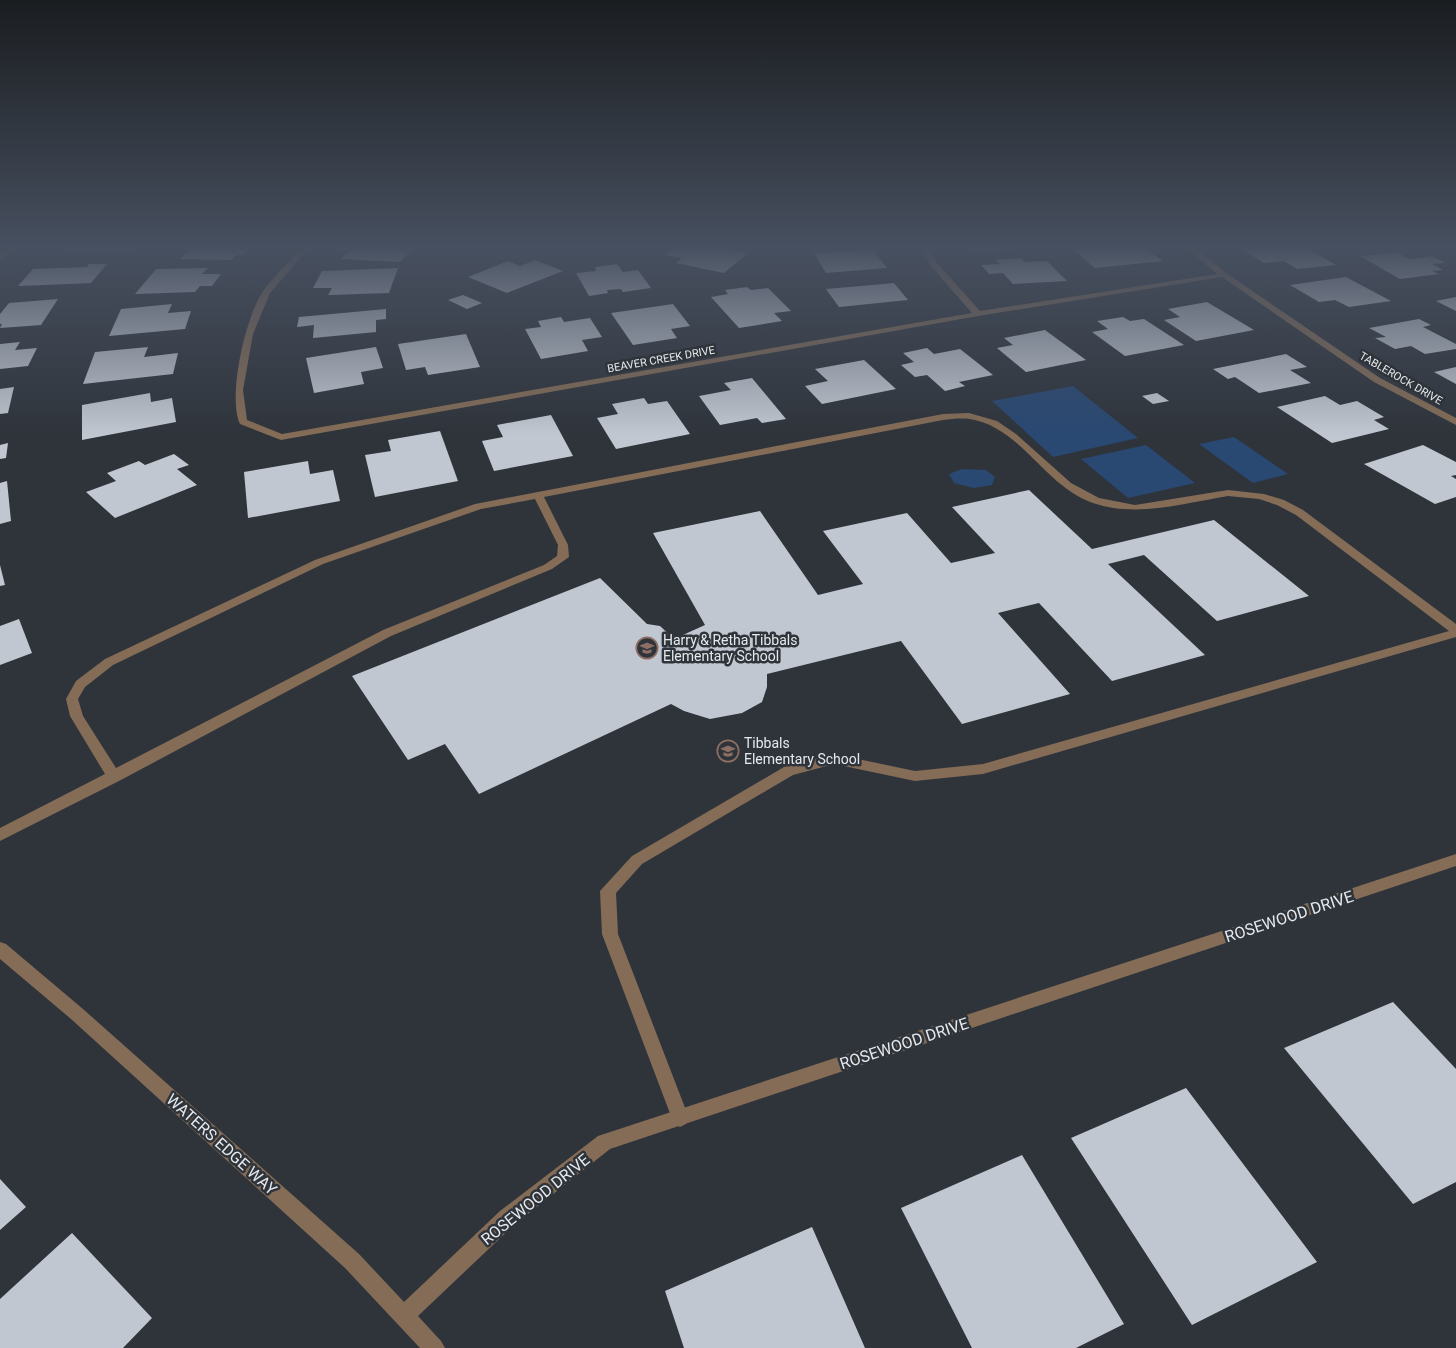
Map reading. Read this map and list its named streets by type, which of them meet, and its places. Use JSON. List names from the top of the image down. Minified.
{"streets":{"street":["BEAVER CREEK DRIVE","TABLEROCK DRIVE","ROSEWOOD DRIVE","WATERS EDGE WAY"]},"crossings":[["ROSEWOOD DRIVE","WATERS EDGE WAY"]],"places":{"school or university":["Harry & Retha Tibbals Elementary School","Tibbals Elementary School"]}}
